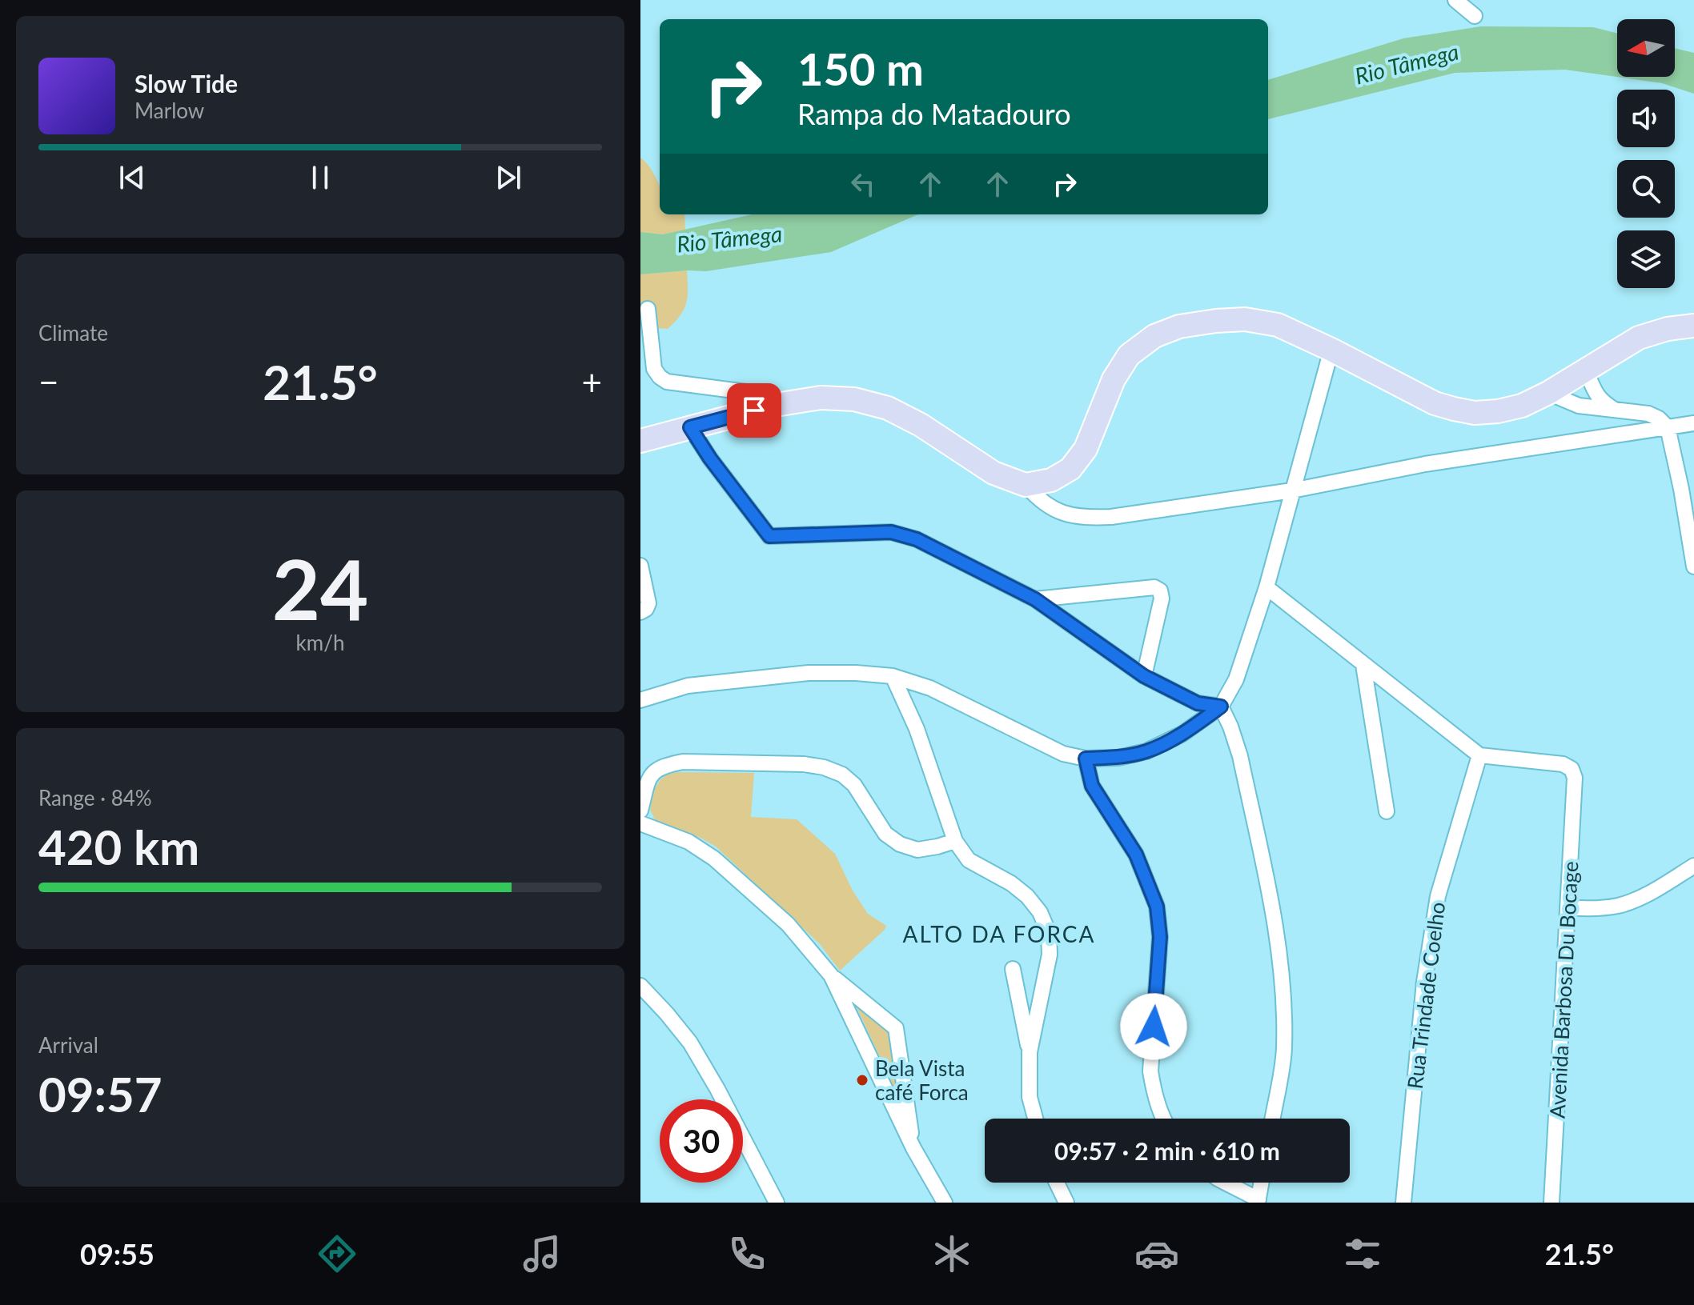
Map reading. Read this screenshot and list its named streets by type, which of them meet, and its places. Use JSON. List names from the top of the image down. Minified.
{"streets":{"street":["Avenida Barbosa Du Bocage","Rua Trindade Coelho"]},"crossings":[["Avenida Barbosa Du Bocage","Rua Trindade Coelho"]],"districts":["ALTO DA FORCA"],"water":["Rio Tâmega"],"places":["Bela Vista café Forca"],"north":"left","page":{"turn":["150 m","Rampa do Matadouro"],"song":["Slow Tide","Marlow"],"tile":["Climate",["24","km/h"],["Range · 84%","420 km"],["Arrival","09:57"]],"heat":["−","21.5°","+"],"limit":"30","trip":"09:57 · 2 min · 610 m","tabs":["09:55","21.5°"]}}
